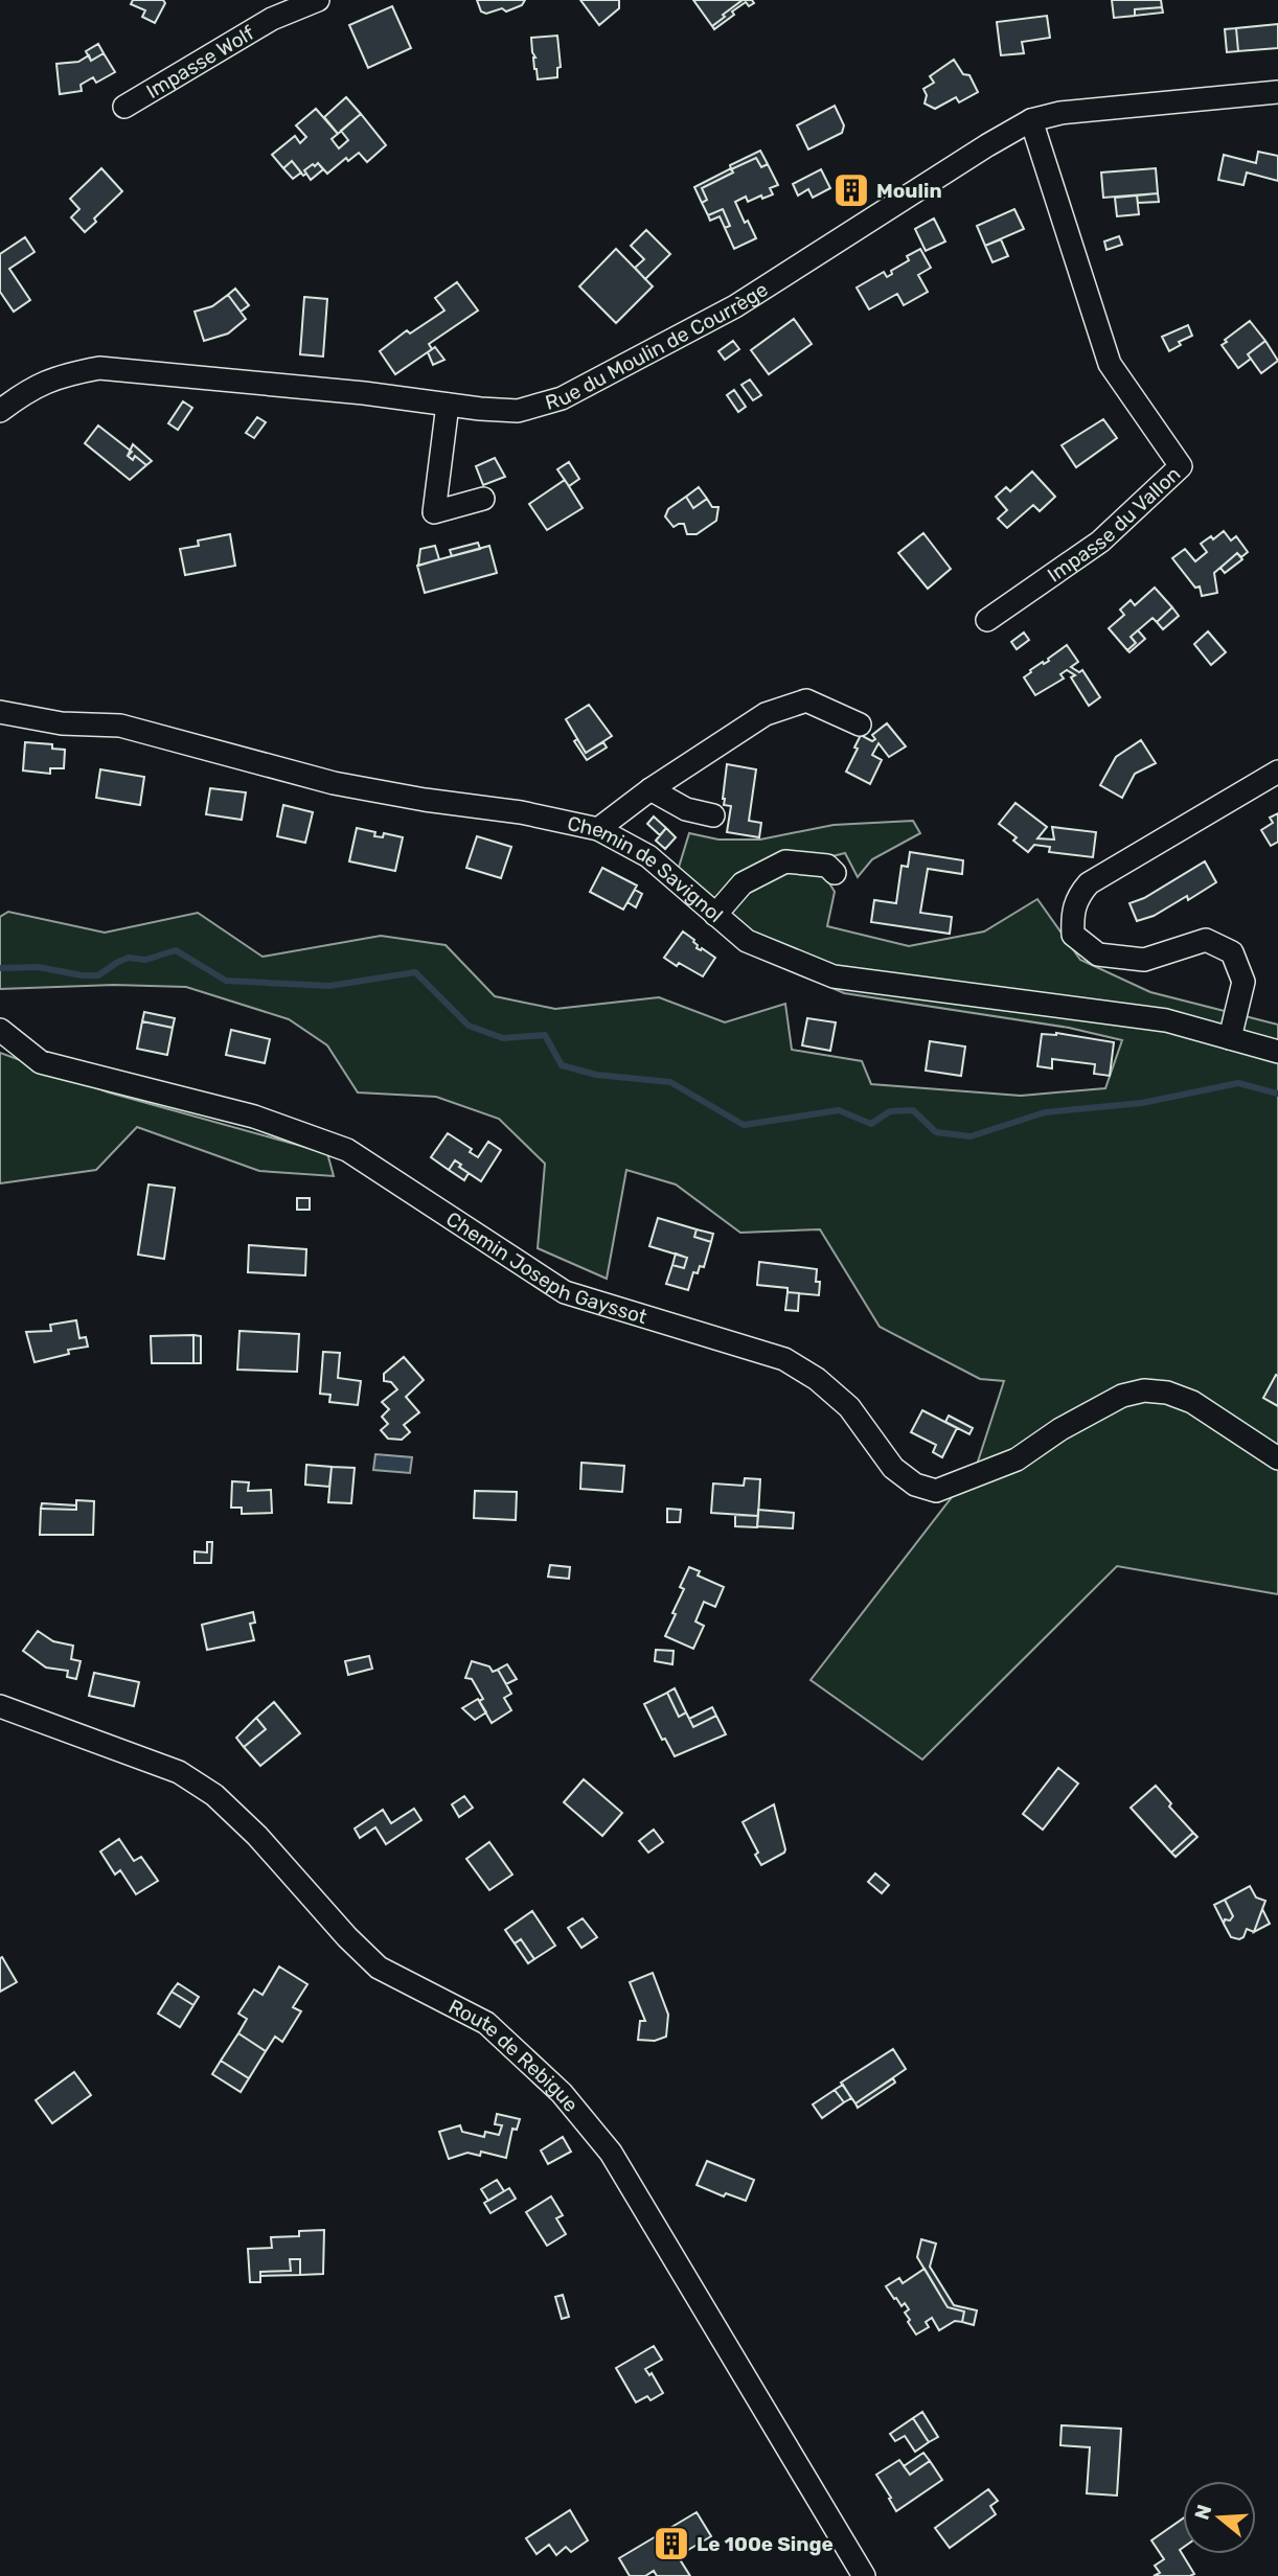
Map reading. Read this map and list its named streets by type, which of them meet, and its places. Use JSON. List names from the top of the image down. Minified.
{"streets":{"street":["Impasse Wolf","Rue du Moulin de Courrège","Impasse du Vallon","Chemin de Savignol","Chemin Joseph Gayssot","Route de Rebigue"]},"crossings":[["Rue du Moulin de Courrège","Impasse du Vallon"]],"places":{"building":["Moulin","Le 100e Singe"]},"north":"left"}
